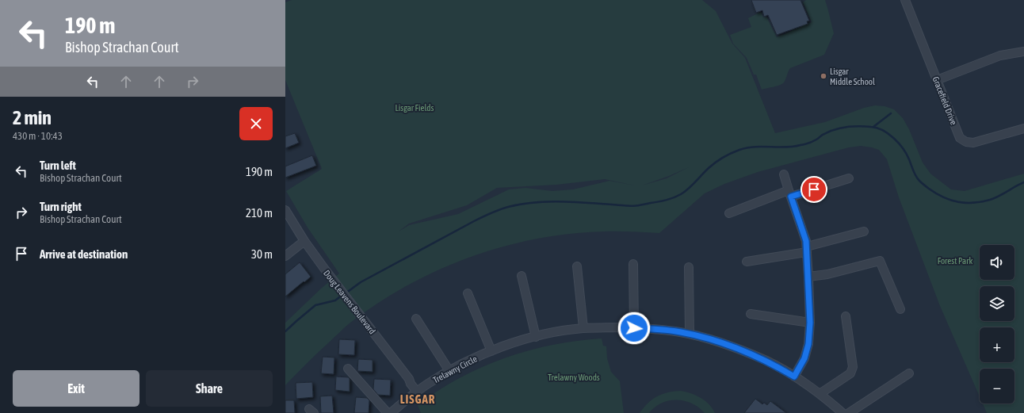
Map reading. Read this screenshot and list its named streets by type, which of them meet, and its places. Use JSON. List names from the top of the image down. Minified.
{"streets":{"street":["Gracefield Drive","Doug Leavens Boulevard","Trelawny Circle"]},"crossings":[["Doug Leavens Boulevard","Trelawny Circle"]],"districts":["LISGAR"],"parks":["Lisgar Fields","Forest Park","Trelawny Woods"],"places":["Lisgar Middle School"],"page":{"turn":["190 m","Bishop Strachan Court"],"heading":["2 min","430 m · 10:43"],"list":[{"name":"Turn left","note":"Bishop Strachan Court","value":"190 m"},{"name":"Turn right","note":"Bishop Strachan Court","value":"210 m"},{"name":"Arrive at destination","value":"30 m"}],"map_buttons":["+","−"],"buttons":["Exit","Share"]}}
